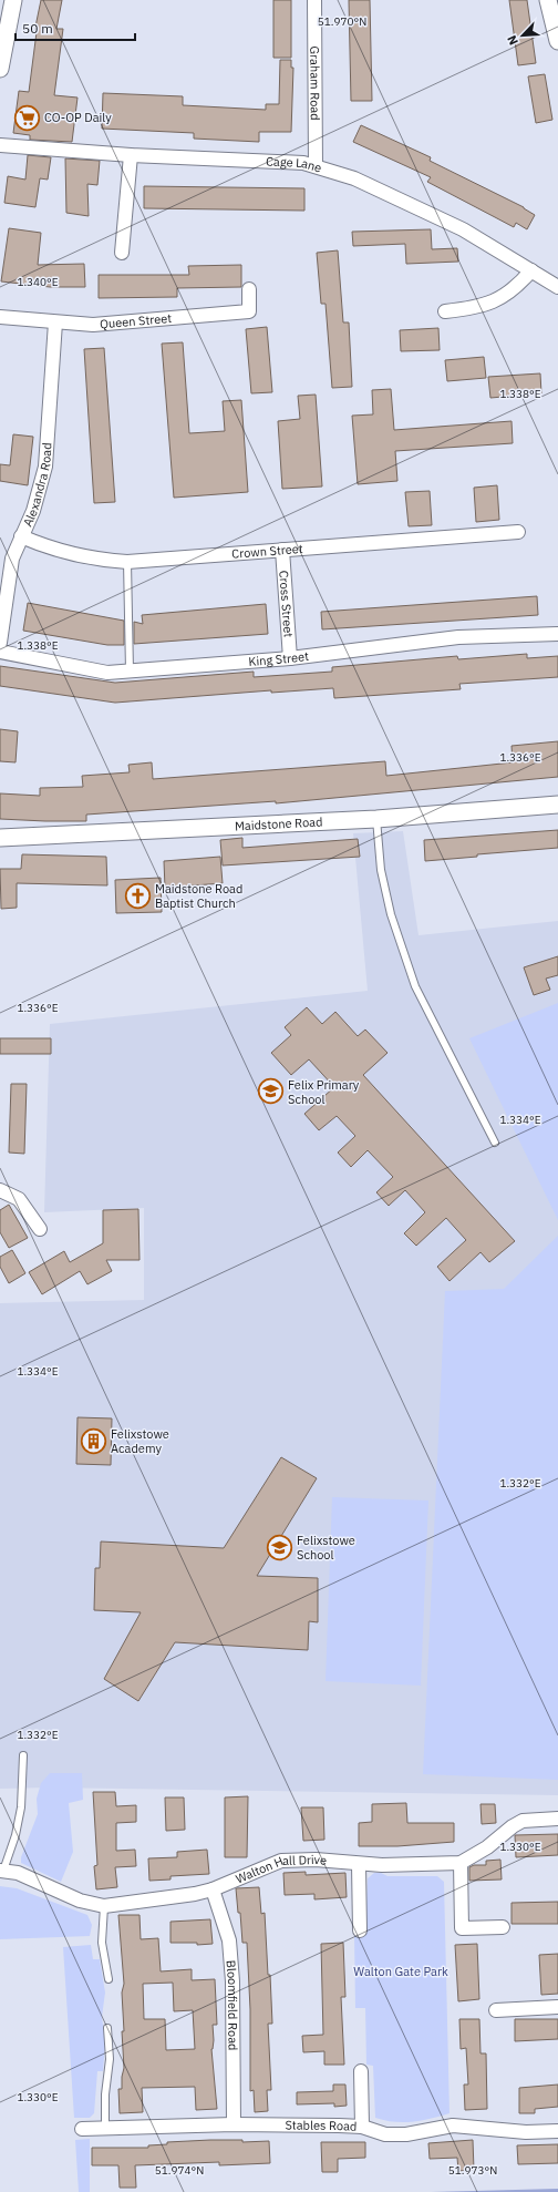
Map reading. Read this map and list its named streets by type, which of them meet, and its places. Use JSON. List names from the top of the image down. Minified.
{"streets":{"street":["Graham Road","Cage Lane","Queen Street","Alexandra Road","Crown Street","Cross Street","King Street","Maidstone Road","Walton Hall Drive","Bloomfield Road","Stables Road"]},"crossings":[["Graham Road","Cage Lane"],["Queen Street","Alexandra Road"],["Alexandra Road","Crown Street"],["Crown Street","Cross Street"],["Cross Street","King Street"],["Walton Hall Drive","Bloomfield Road"],["Bloomfield Road","Stables Road"]],"parks":["Walton Gate Park"],"places":{"supermarket":["CO-OP Daily"],"church":["Maidstone Road Baptist Church"],"school or university":["Felix Primary School","Felixstowe School"],"building":["Felixstowe Academy"]},"scale_bar":"50 m","north":"bottom left","coordinates":["51.970°N","1.340°E","1.338°E","1.336°E","1.334°E","1.332°E","1.330°E","51.974°N","51.973°N"]}
